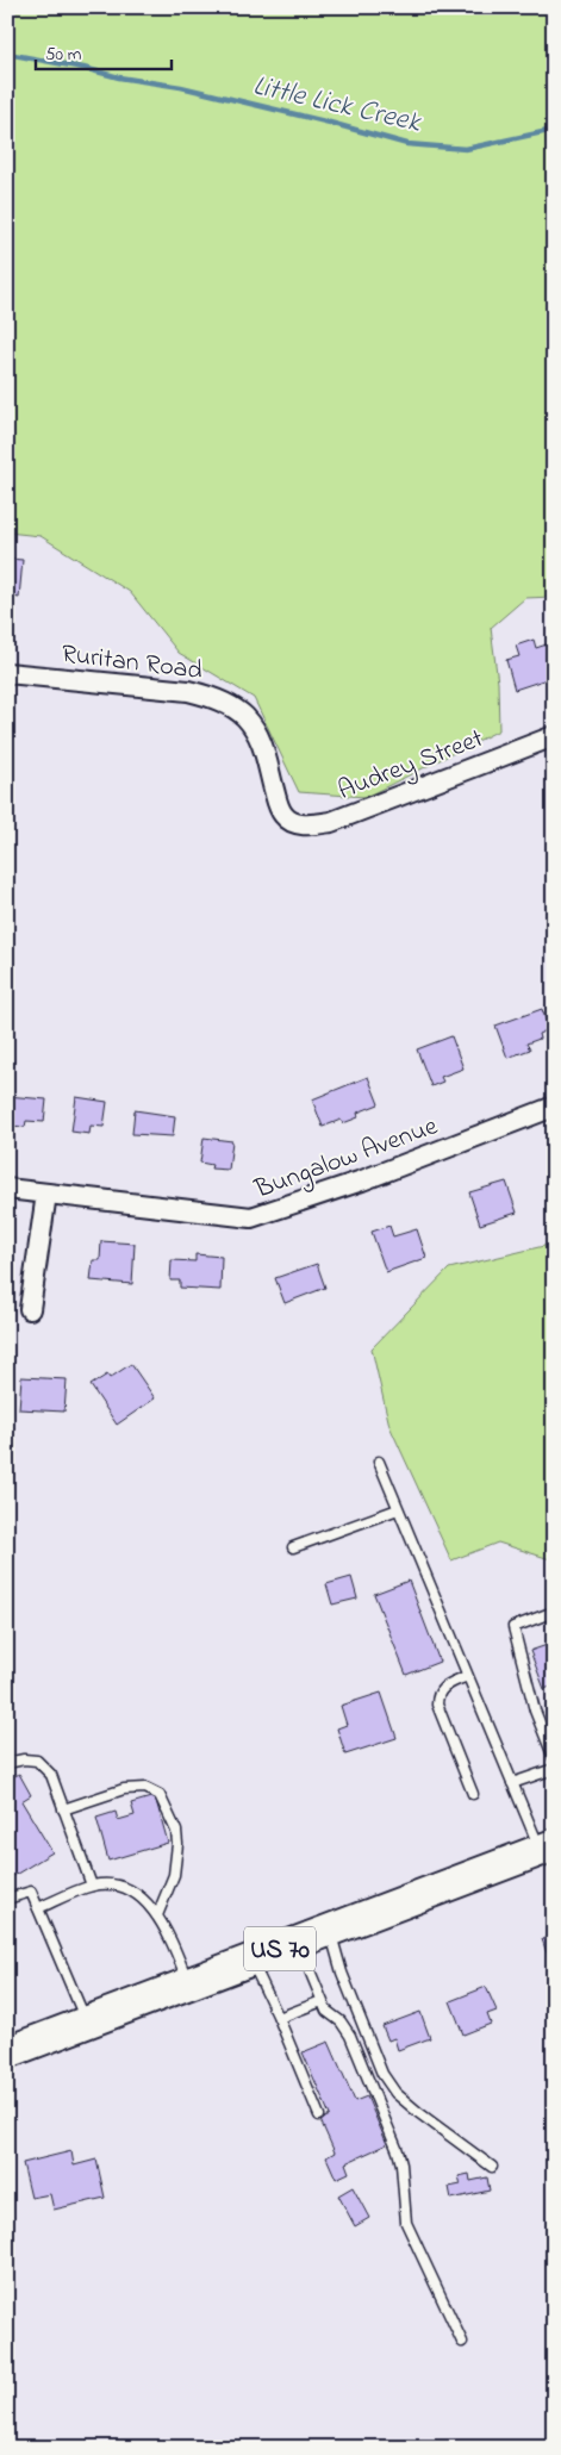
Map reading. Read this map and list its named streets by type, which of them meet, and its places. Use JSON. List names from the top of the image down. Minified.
{"streets":{"highway":["US 70"],"street":["Ruritan Road","Audrey Street","Bungalow Avenue"]},"crossings":[["Ruritan Road","Audrey Street"]],"water":["Little Lick Creek"],"scale_bar":"50 m"}
